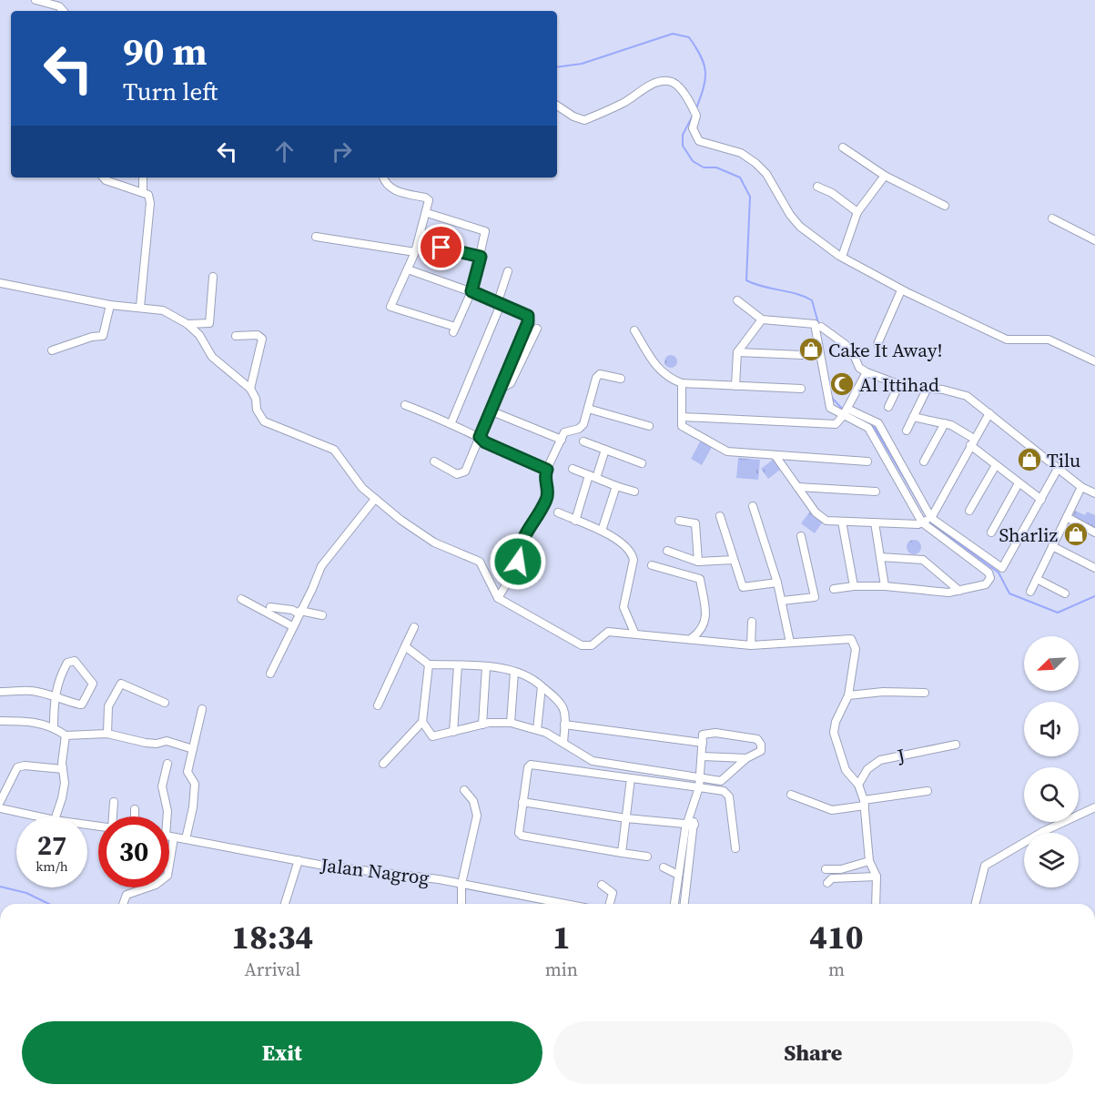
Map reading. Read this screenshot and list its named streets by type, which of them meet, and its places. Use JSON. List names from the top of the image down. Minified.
{"streets":{"street":["J","Jalan Nagrog"]},"places":{"shop":["Cake It Away!","Tilu","Sharliz"],"mosque":["Al Ittihad"]},"north":"bottom left","page":{"turn":["90 m","Turn left"],"speed":"27 km/h","limit":"30","eta":["18:34","Arrival","1","min","410","m"],"buttons":["Exit","Share"]}}
